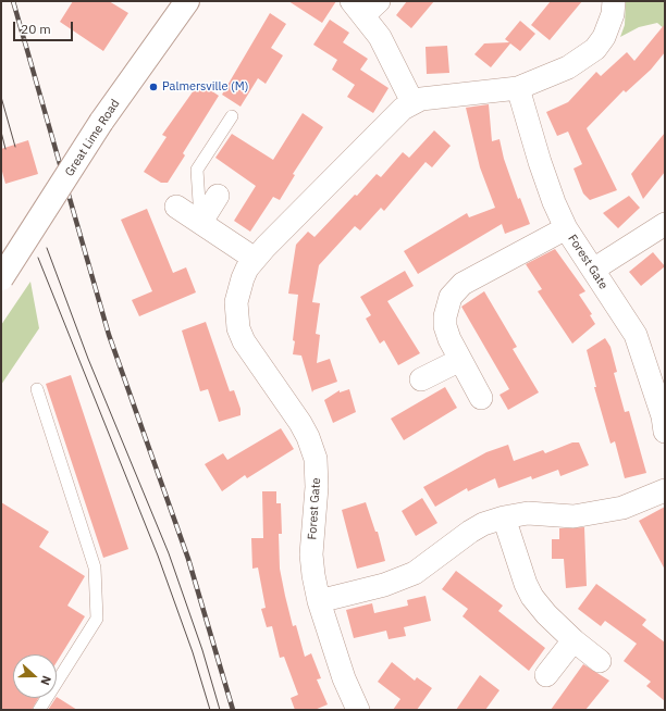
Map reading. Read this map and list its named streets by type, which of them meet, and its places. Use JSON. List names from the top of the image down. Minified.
{"streets":{"main road":["Great Lime Road"],"street":["Forest Gate"]},"places":["Palmersville (M)"],"scale_bar":"20 m","north":"right"}
